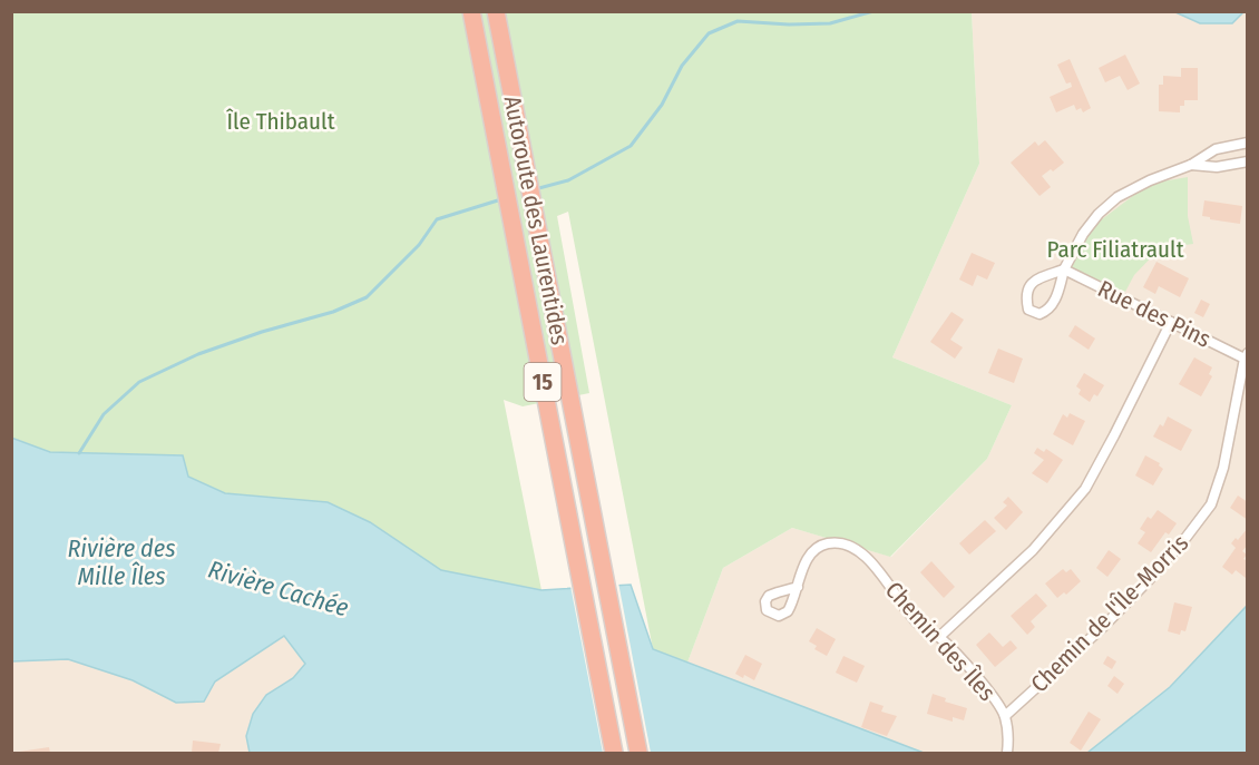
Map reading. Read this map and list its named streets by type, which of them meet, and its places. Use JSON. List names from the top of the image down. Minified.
{"streets":{"highway":["Autoroute des Laurentides","15"],"street":["Rue des Pins","Chemin de l'Île-Morris","Chemin des Îles"]},"crossings":[["Rue des Pins","Chemin de l'Île-Morris"],["Chemin de l'Île-Morris","Chemin des Îles"]],"water":["Rivière des Mille Îles","Rivière Cachée"],"parks":["Île Thibault","Parc Filiatrault"]}
